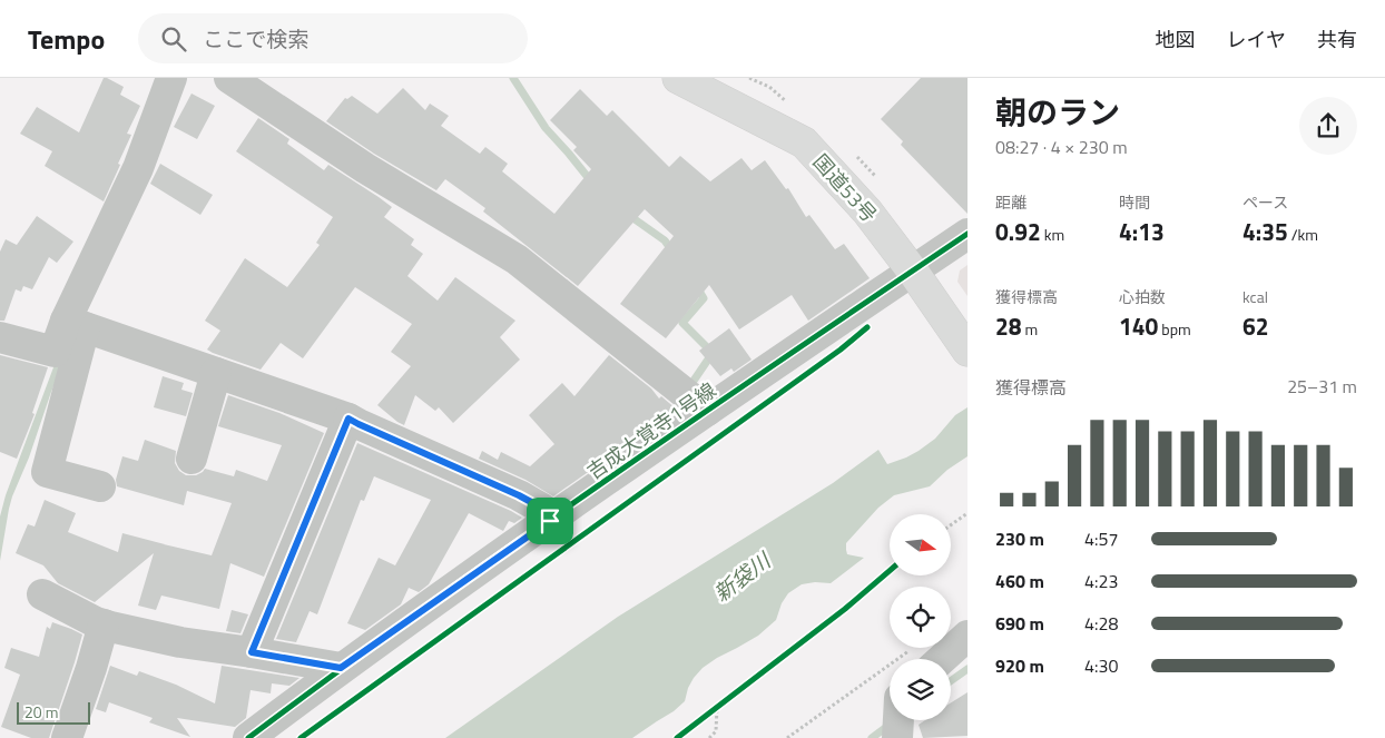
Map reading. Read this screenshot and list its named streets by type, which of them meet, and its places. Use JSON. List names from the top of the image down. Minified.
{"streets":{"highway":["国道53号"],"street":["吉成大覚寺1号線"]},"crossings":[["国道53号","吉成大覚寺1号線"]],"water":["新袋川"],"scale_bar":"20 m","north":"right","page":{"header":"Tempo","search":"ここで検索","nav":["地図","レイヤ","共有"],"heading":["朝のラン","08:27 · 4 × 230 m"],"stats":[["距離","0.92 km"],["時間","4:13"],["ペース","4:35 /km"],["獲得標高","28 m"],["心拍数","140 bpm"],["kcal","62"]],"chart":["獲得標高","25–31 m"],"list":[{"name":"230 m","note":"4:57"},{"name":"460 m","note":"4:23"},{"name":"690 m","note":"4:28"},{"name":"920 m","note":"4:30"}],"scale":"20 m"}}
